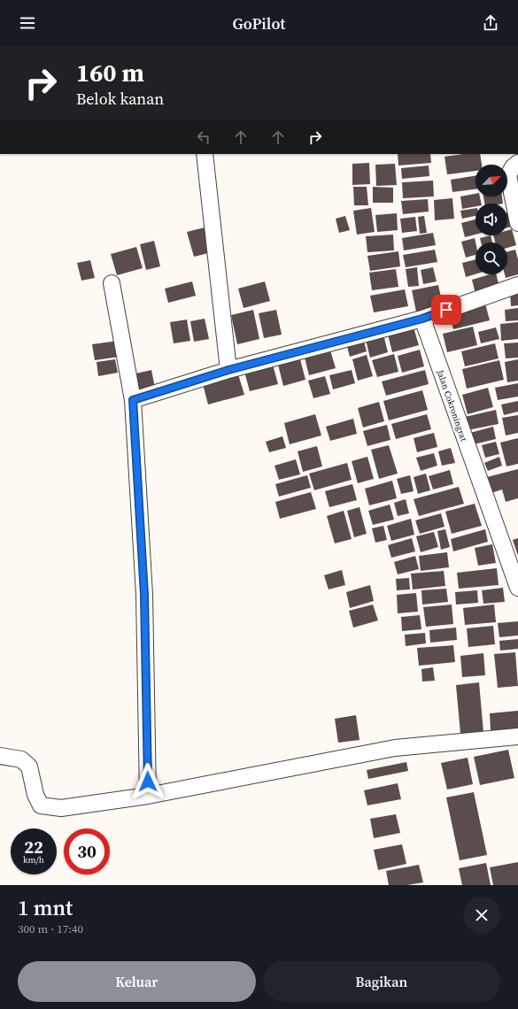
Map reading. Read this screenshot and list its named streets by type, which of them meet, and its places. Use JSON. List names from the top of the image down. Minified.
{"streets":{"street":["Jalan Cokroningrat"]},"north":"top right","page":{"header":"GoPilot","turn":["160 m","Belok kanan"],"speed":"22 km/h","limit":"30","heading":["1 mnt","300 m · 17:40"],"buttons":["Keluar","Bagikan"]}}
